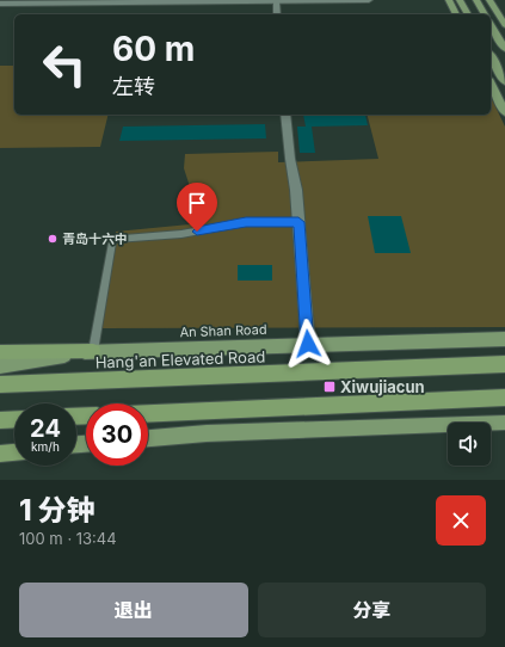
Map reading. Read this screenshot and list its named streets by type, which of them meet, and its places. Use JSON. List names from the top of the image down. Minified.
{"streets":{"highway":["Hang'an Elevated Road"],"main road":["An Shan Road"]},"places":{"other":["青岛十六中"],"transit":["Xiwujiacun"]},"page":{"turn":["60 m","左转"],"speed":"24 km/h","limit":"30","heading":["1 分钟","100 m · 13:44"],"buttons":["退出","分享"]}}
